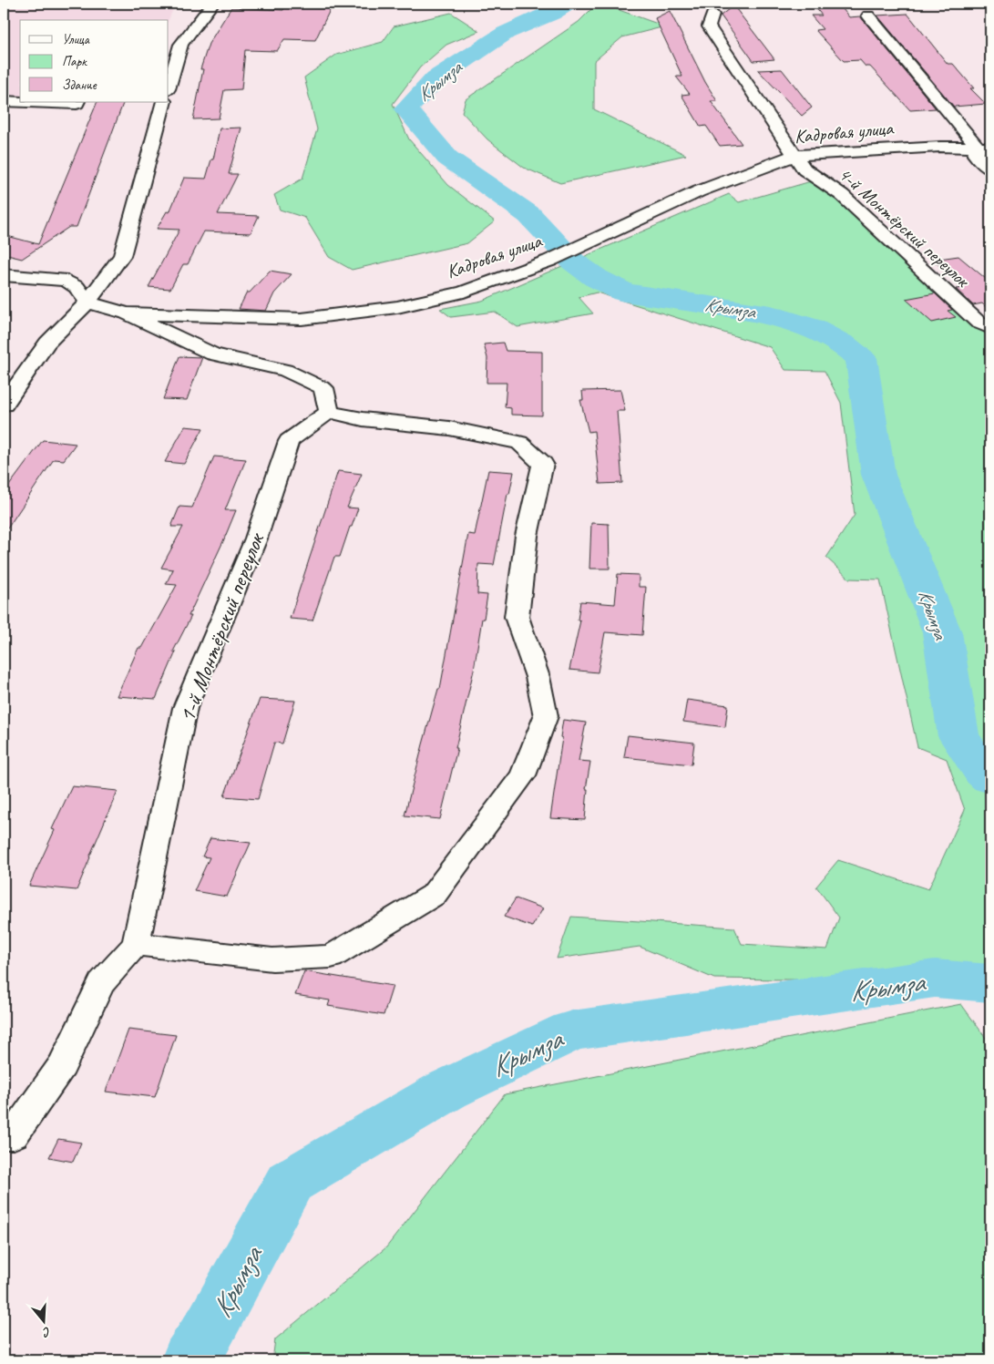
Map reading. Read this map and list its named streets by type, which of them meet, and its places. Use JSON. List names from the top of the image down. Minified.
{"streets":{"street":["Кадровая улица","4-й Монтёрский переулок","1-й Монтёрский переулок"]},"crossings":[["Кадровая улица","4-й Монтёрский переулок"]],"water":["Крымза"],"legend":["Улица","Парк","Здание"],"north":"bottom"}
